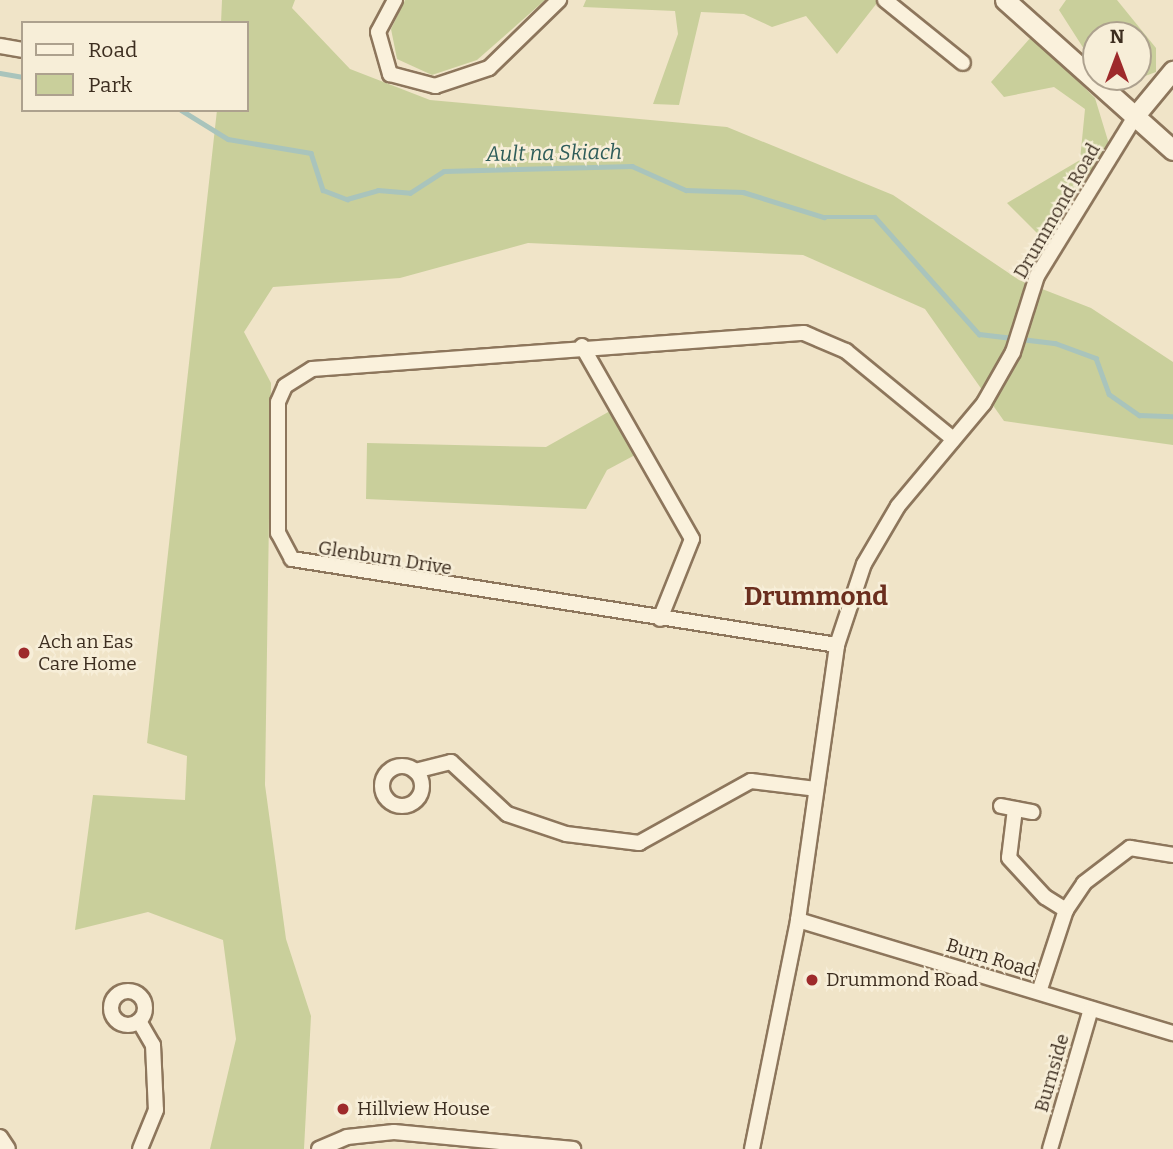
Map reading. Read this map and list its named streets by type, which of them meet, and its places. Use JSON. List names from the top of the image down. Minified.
{"streets":{"street":["Drummond Road","Glenburn Drive","Burn Road","Burnside"]},"crossings":[["Drummond Road","Glenburn Drive"],["Drummond Road","Burn Road"],["Burn Road","Burnside"]],"districts":["Drummond"],"water":["Ault na Skiach"],"places":["Ach an Eas Care Home","Drummond Road","Hillview House"],"legend":["Road","Park"],"north":"top"}
